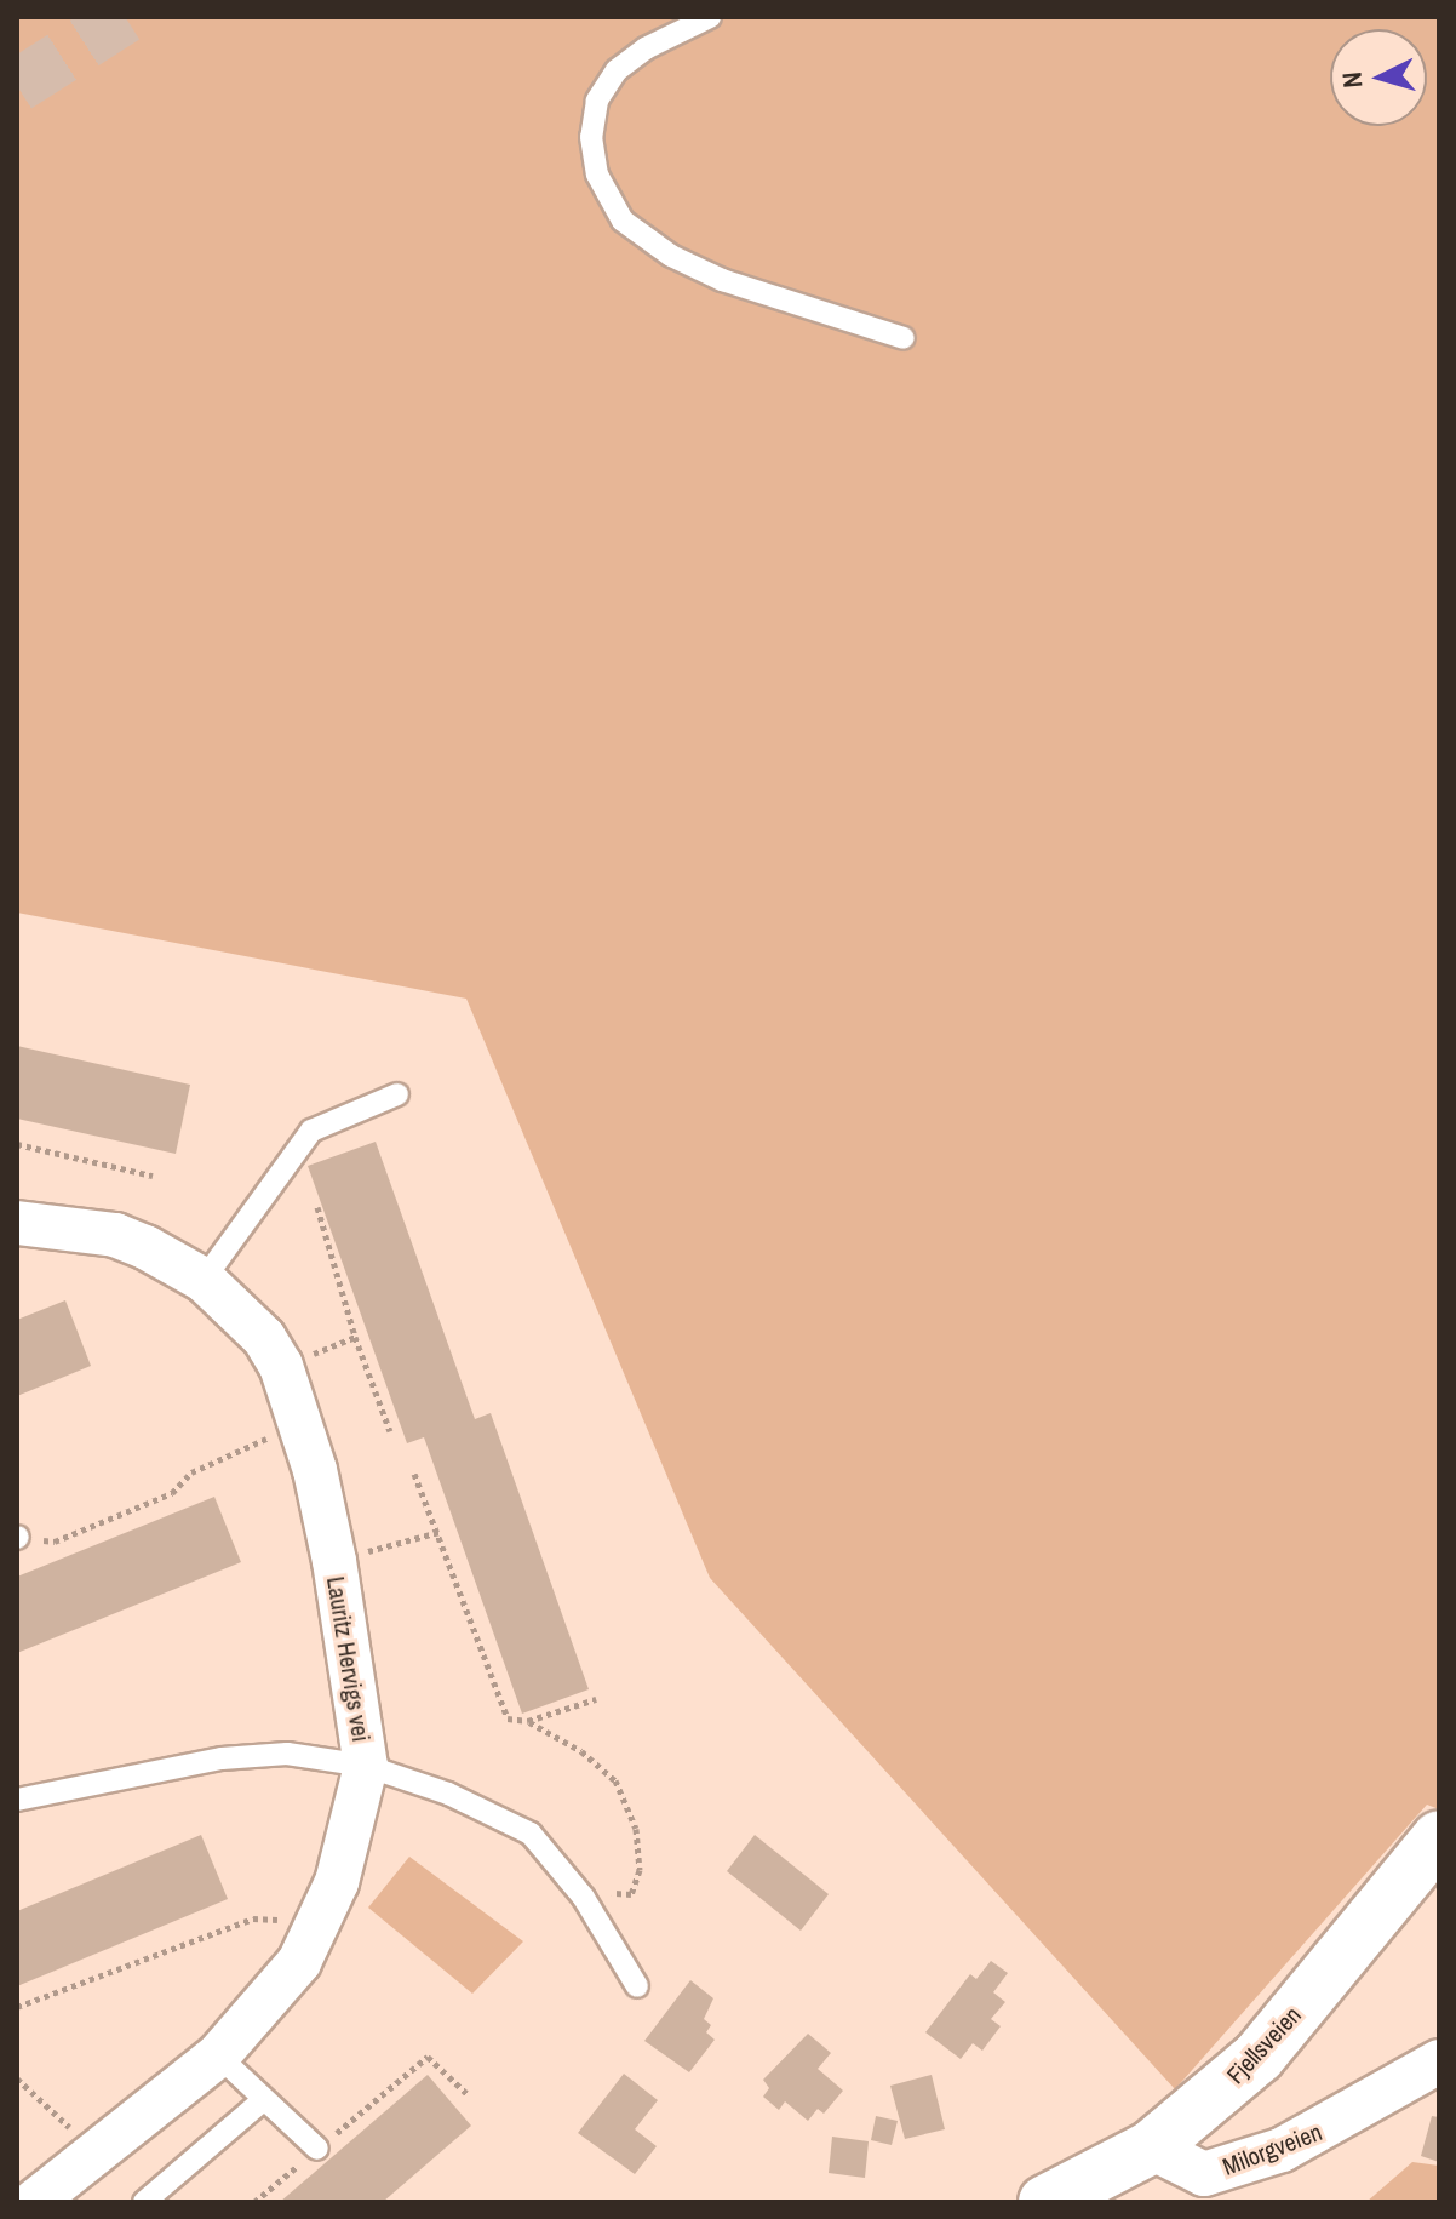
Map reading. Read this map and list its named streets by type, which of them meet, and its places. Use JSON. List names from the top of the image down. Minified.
{"streets":{"main road":["Fjellsveien"],"street":["Lauritz Hervigs vei","Milorgveien"]},"crossings":[["Fjellsveien","Milorgveien"]],"north":"left"}
